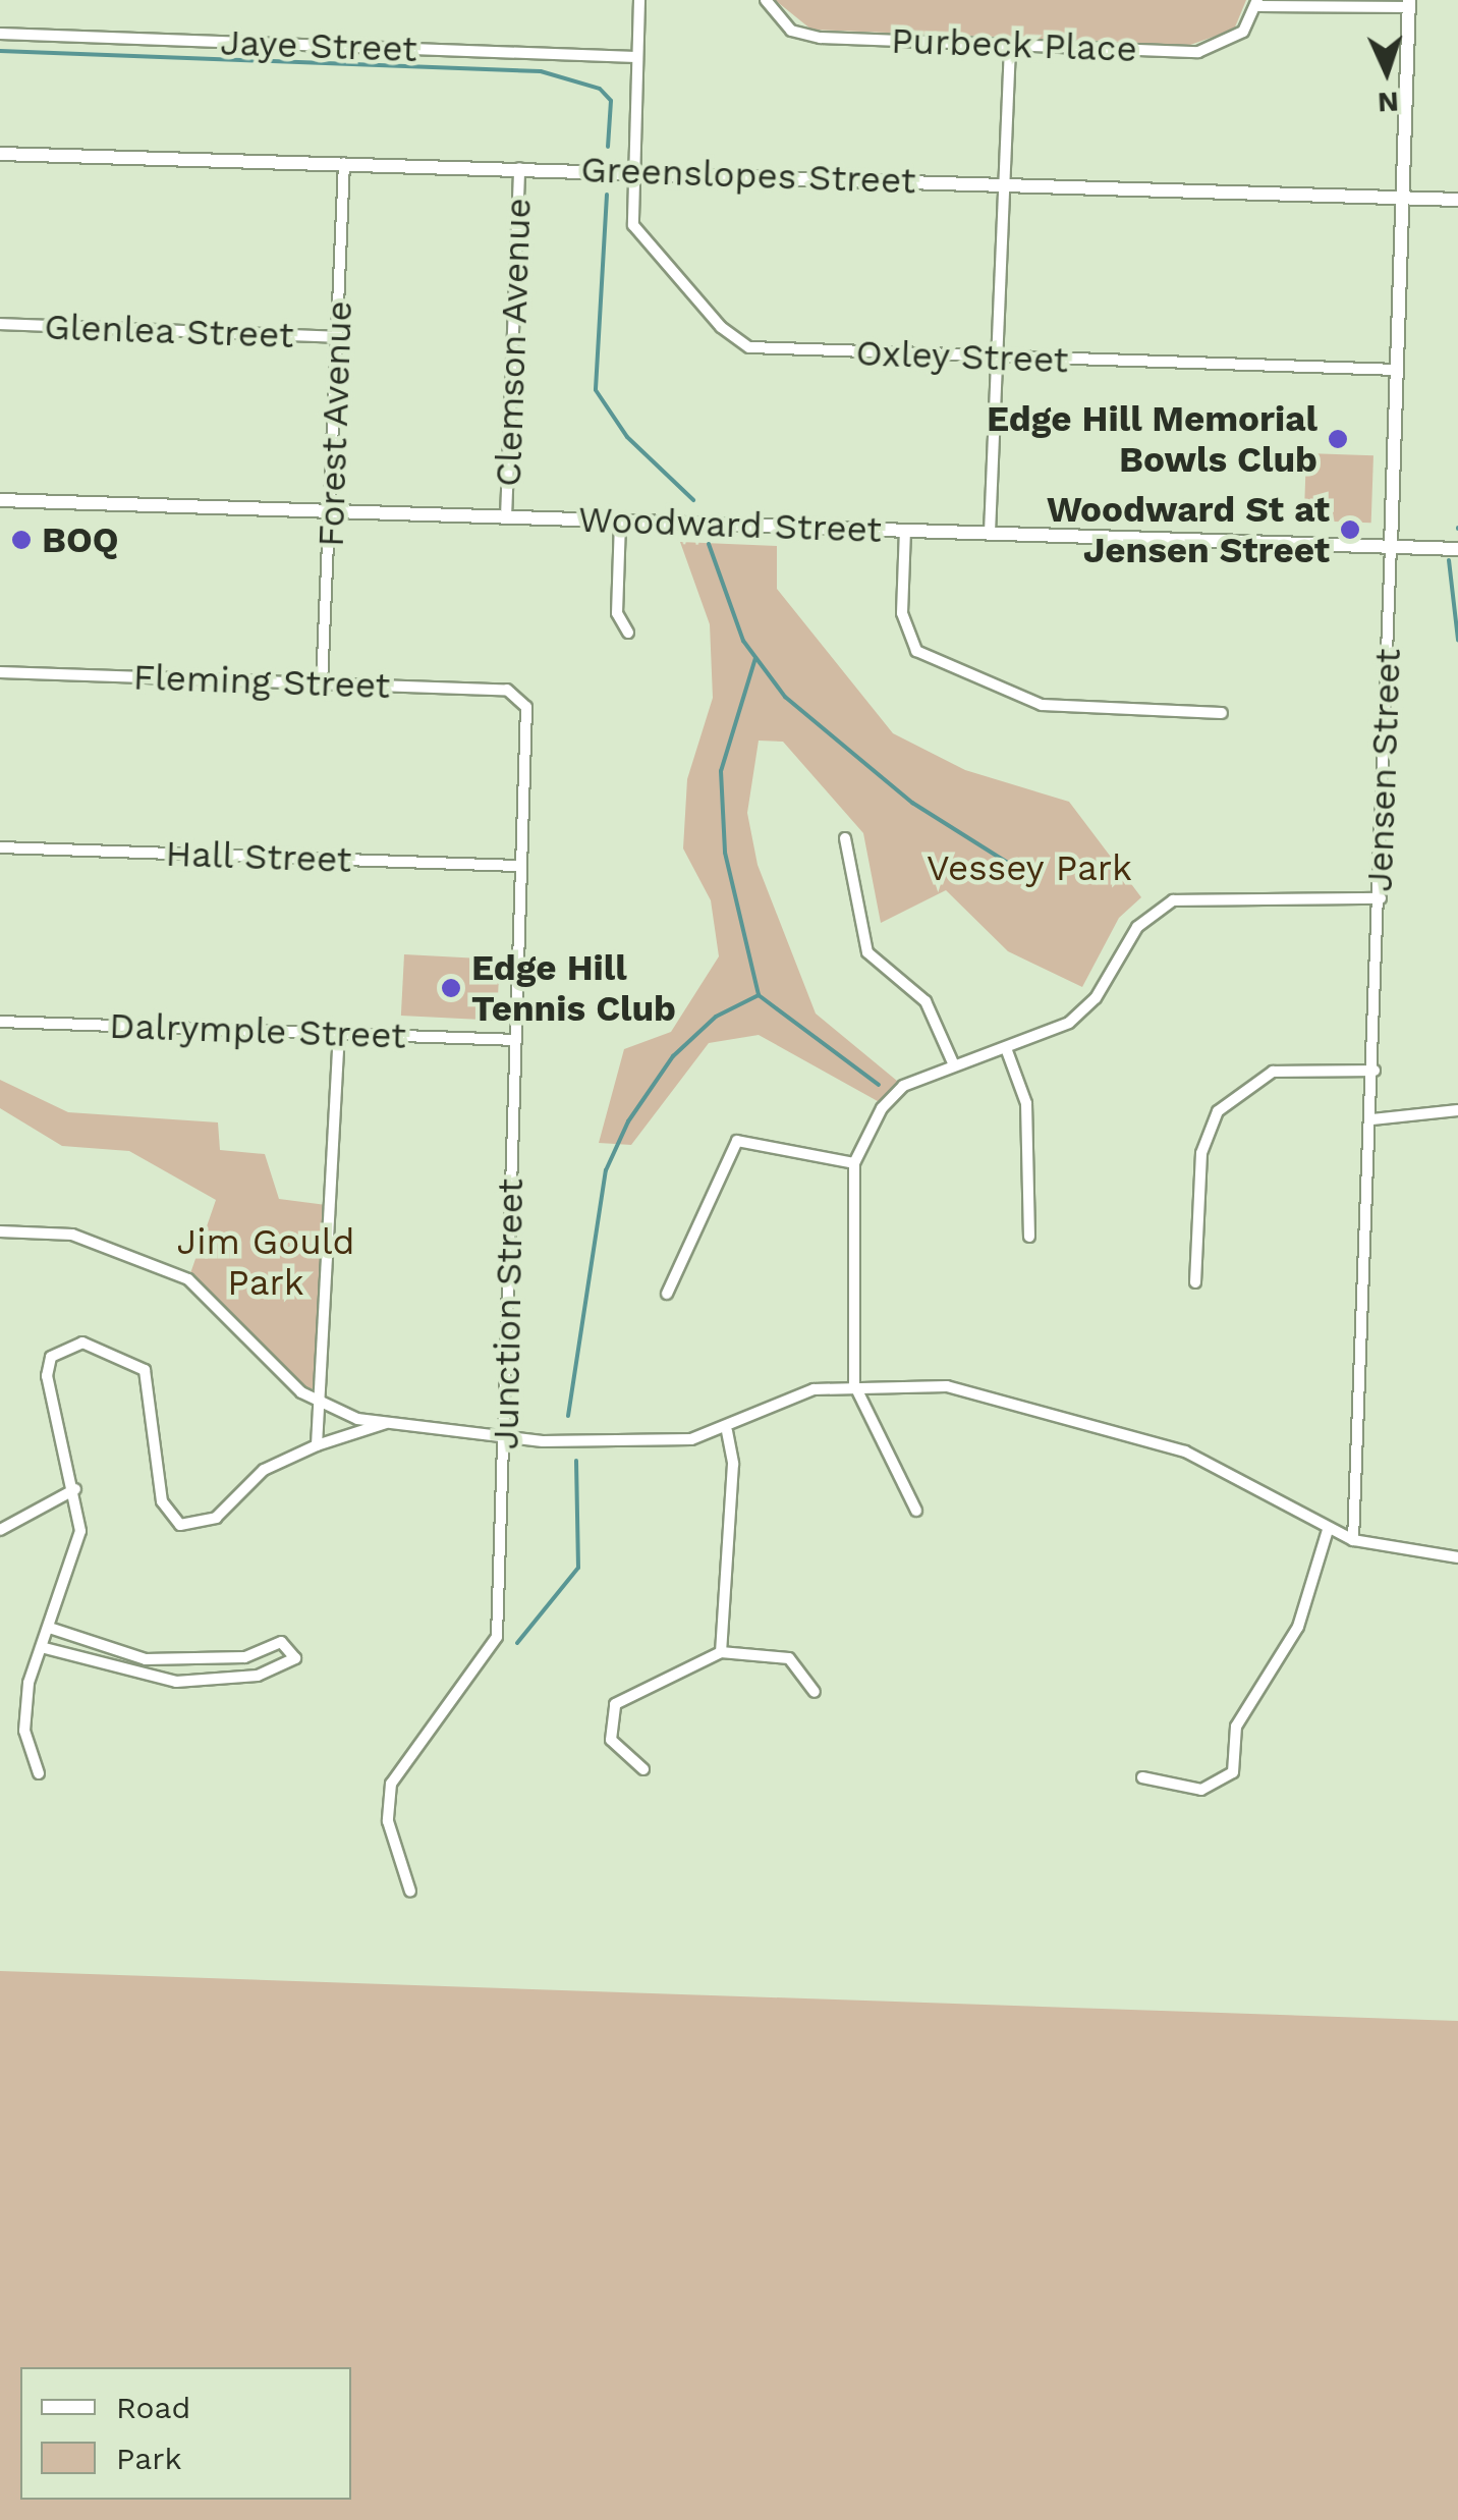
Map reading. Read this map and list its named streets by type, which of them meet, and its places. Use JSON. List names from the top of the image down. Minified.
{"streets":{"street":["Purbeck Place","Jaye Street","Greenslopes Street","Glenlea Street","Clemson Avenue","Oxley Street","Forest Avenue","Woodward Street","Fleming Street","Jensen Street","Hall Street","Dalrymple Street","Junction Street"]},"crossings":[["Purbeck Place","Jensen Street"],["Jaye Street","Oxley Street"],["Greenslopes Street","Clemson Avenue"],["Greenslopes Street","Oxley Street"],["Greenslopes Street","Forest Avenue"],["Greenslopes Street","Jensen Street"],["Glenlea Street","Forest Avenue"],["Clemson Avenue","Woodward Street"],["Oxley Street","Jensen Street"],["Forest Avenue","Woodward Street"],["Forest Avenue","Fleming Street"],["Woodward Street","Jensen Street"],["Fleming Street","Junction Street"],["Hall Street","Junction Street"],["Dalrymple Street","Junction Street"]],"parks":["Vessey Park","Jim Gould Park"],"places":["Edge Hill Memorial Bowls Club","Woodward St at Jensen Street","BOQ","Edge Hill Tennis Club"],"legend":["Road","Park"],"north":"bottom"}
